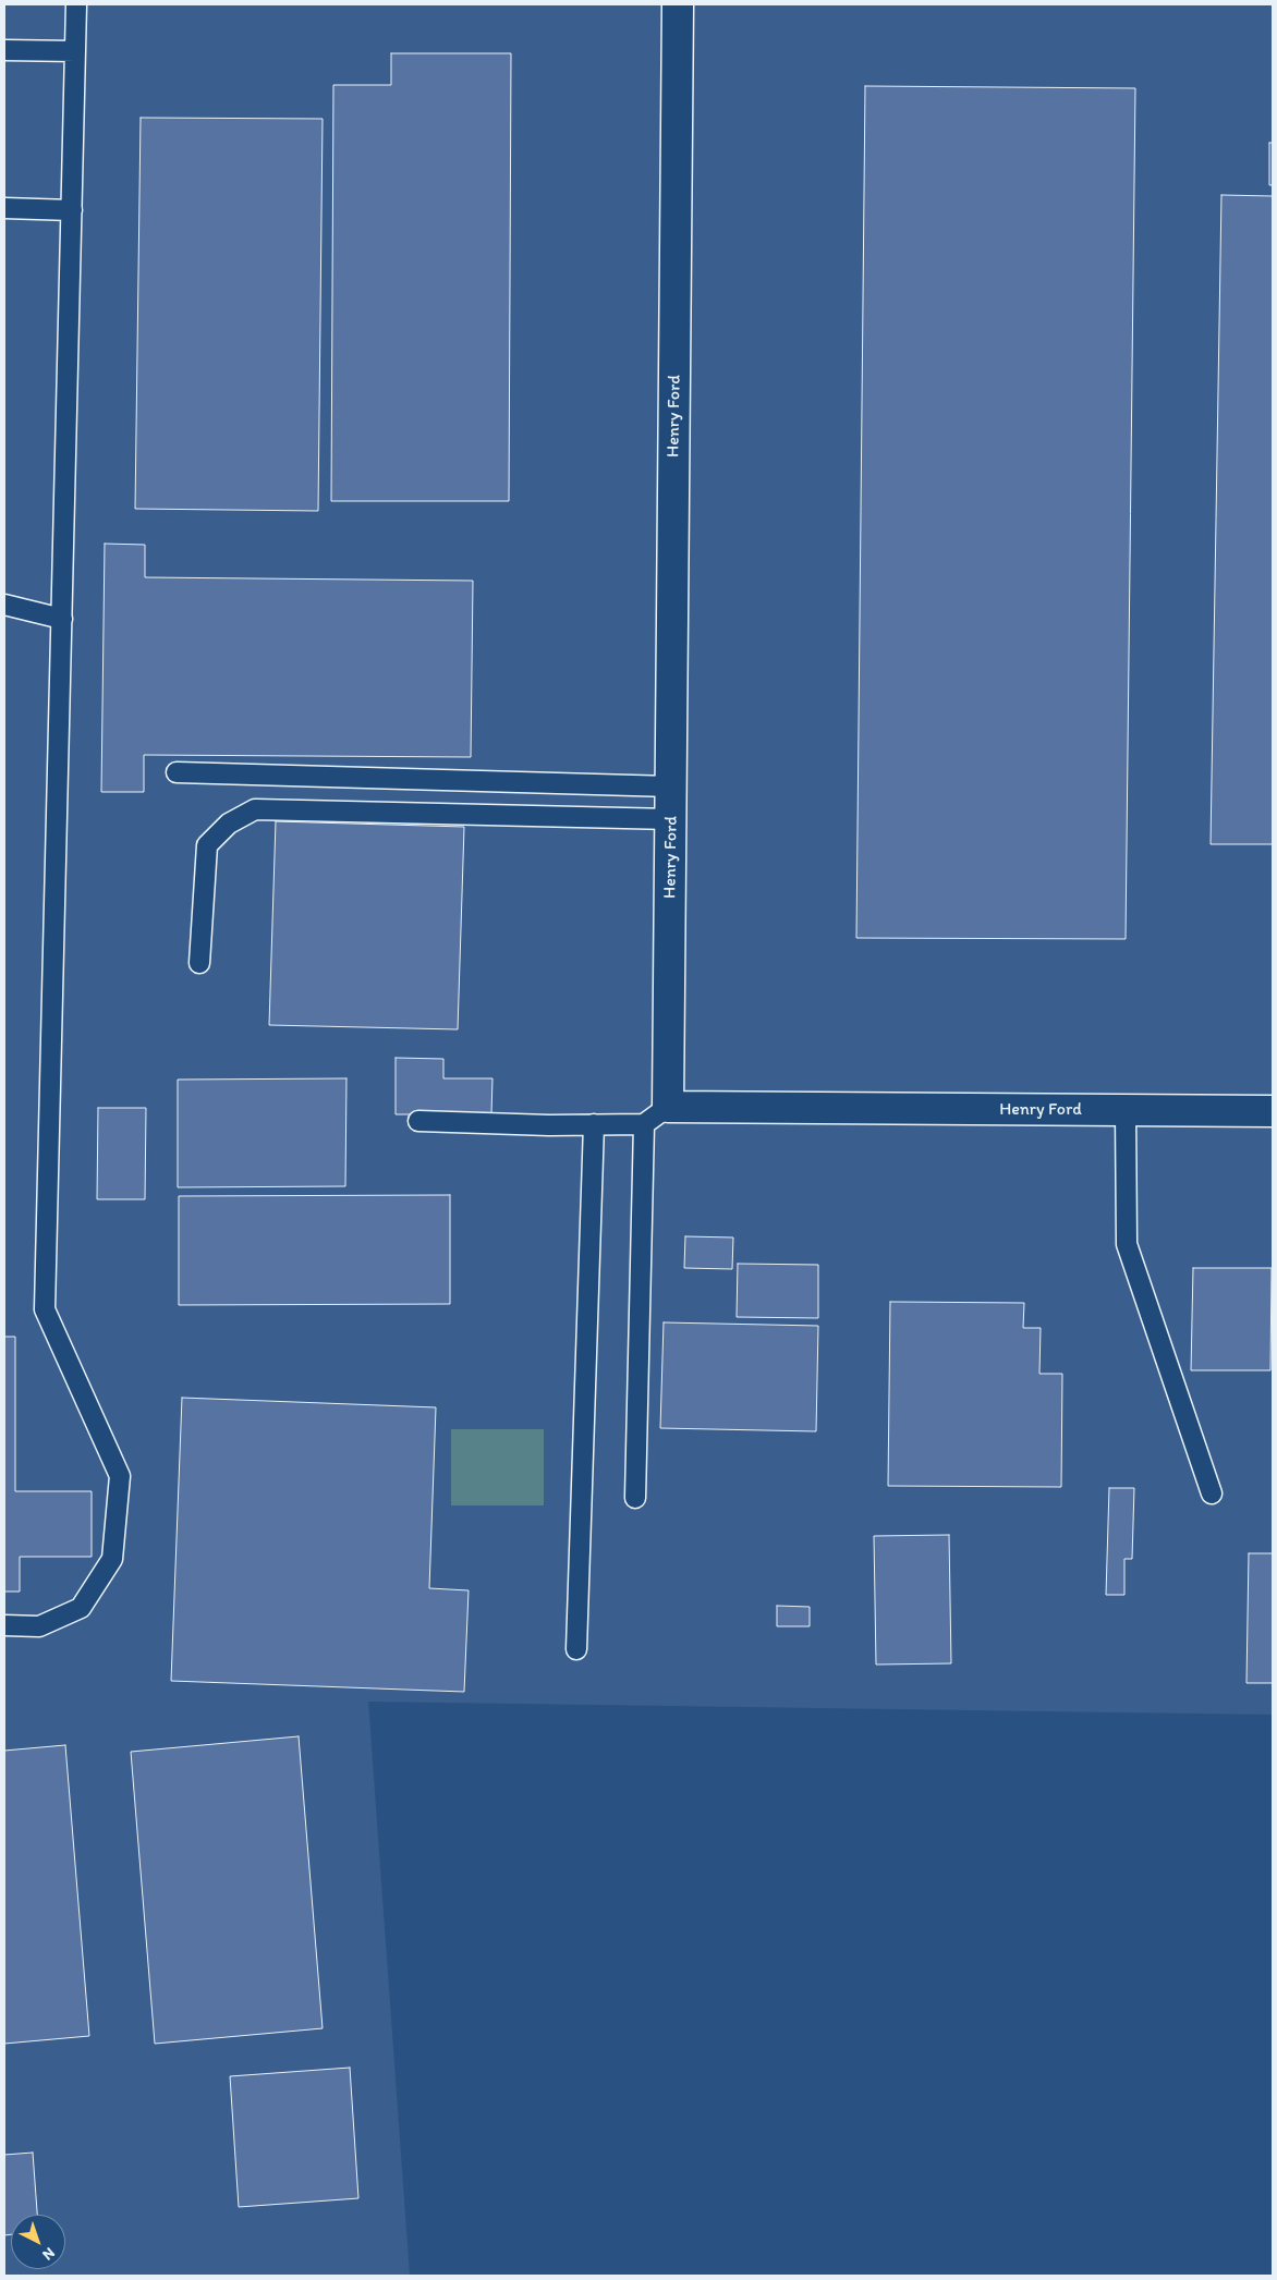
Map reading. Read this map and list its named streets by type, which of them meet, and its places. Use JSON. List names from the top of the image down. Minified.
{"streets":{"street":["Henry Ford"]},"north":"bottom right"}
